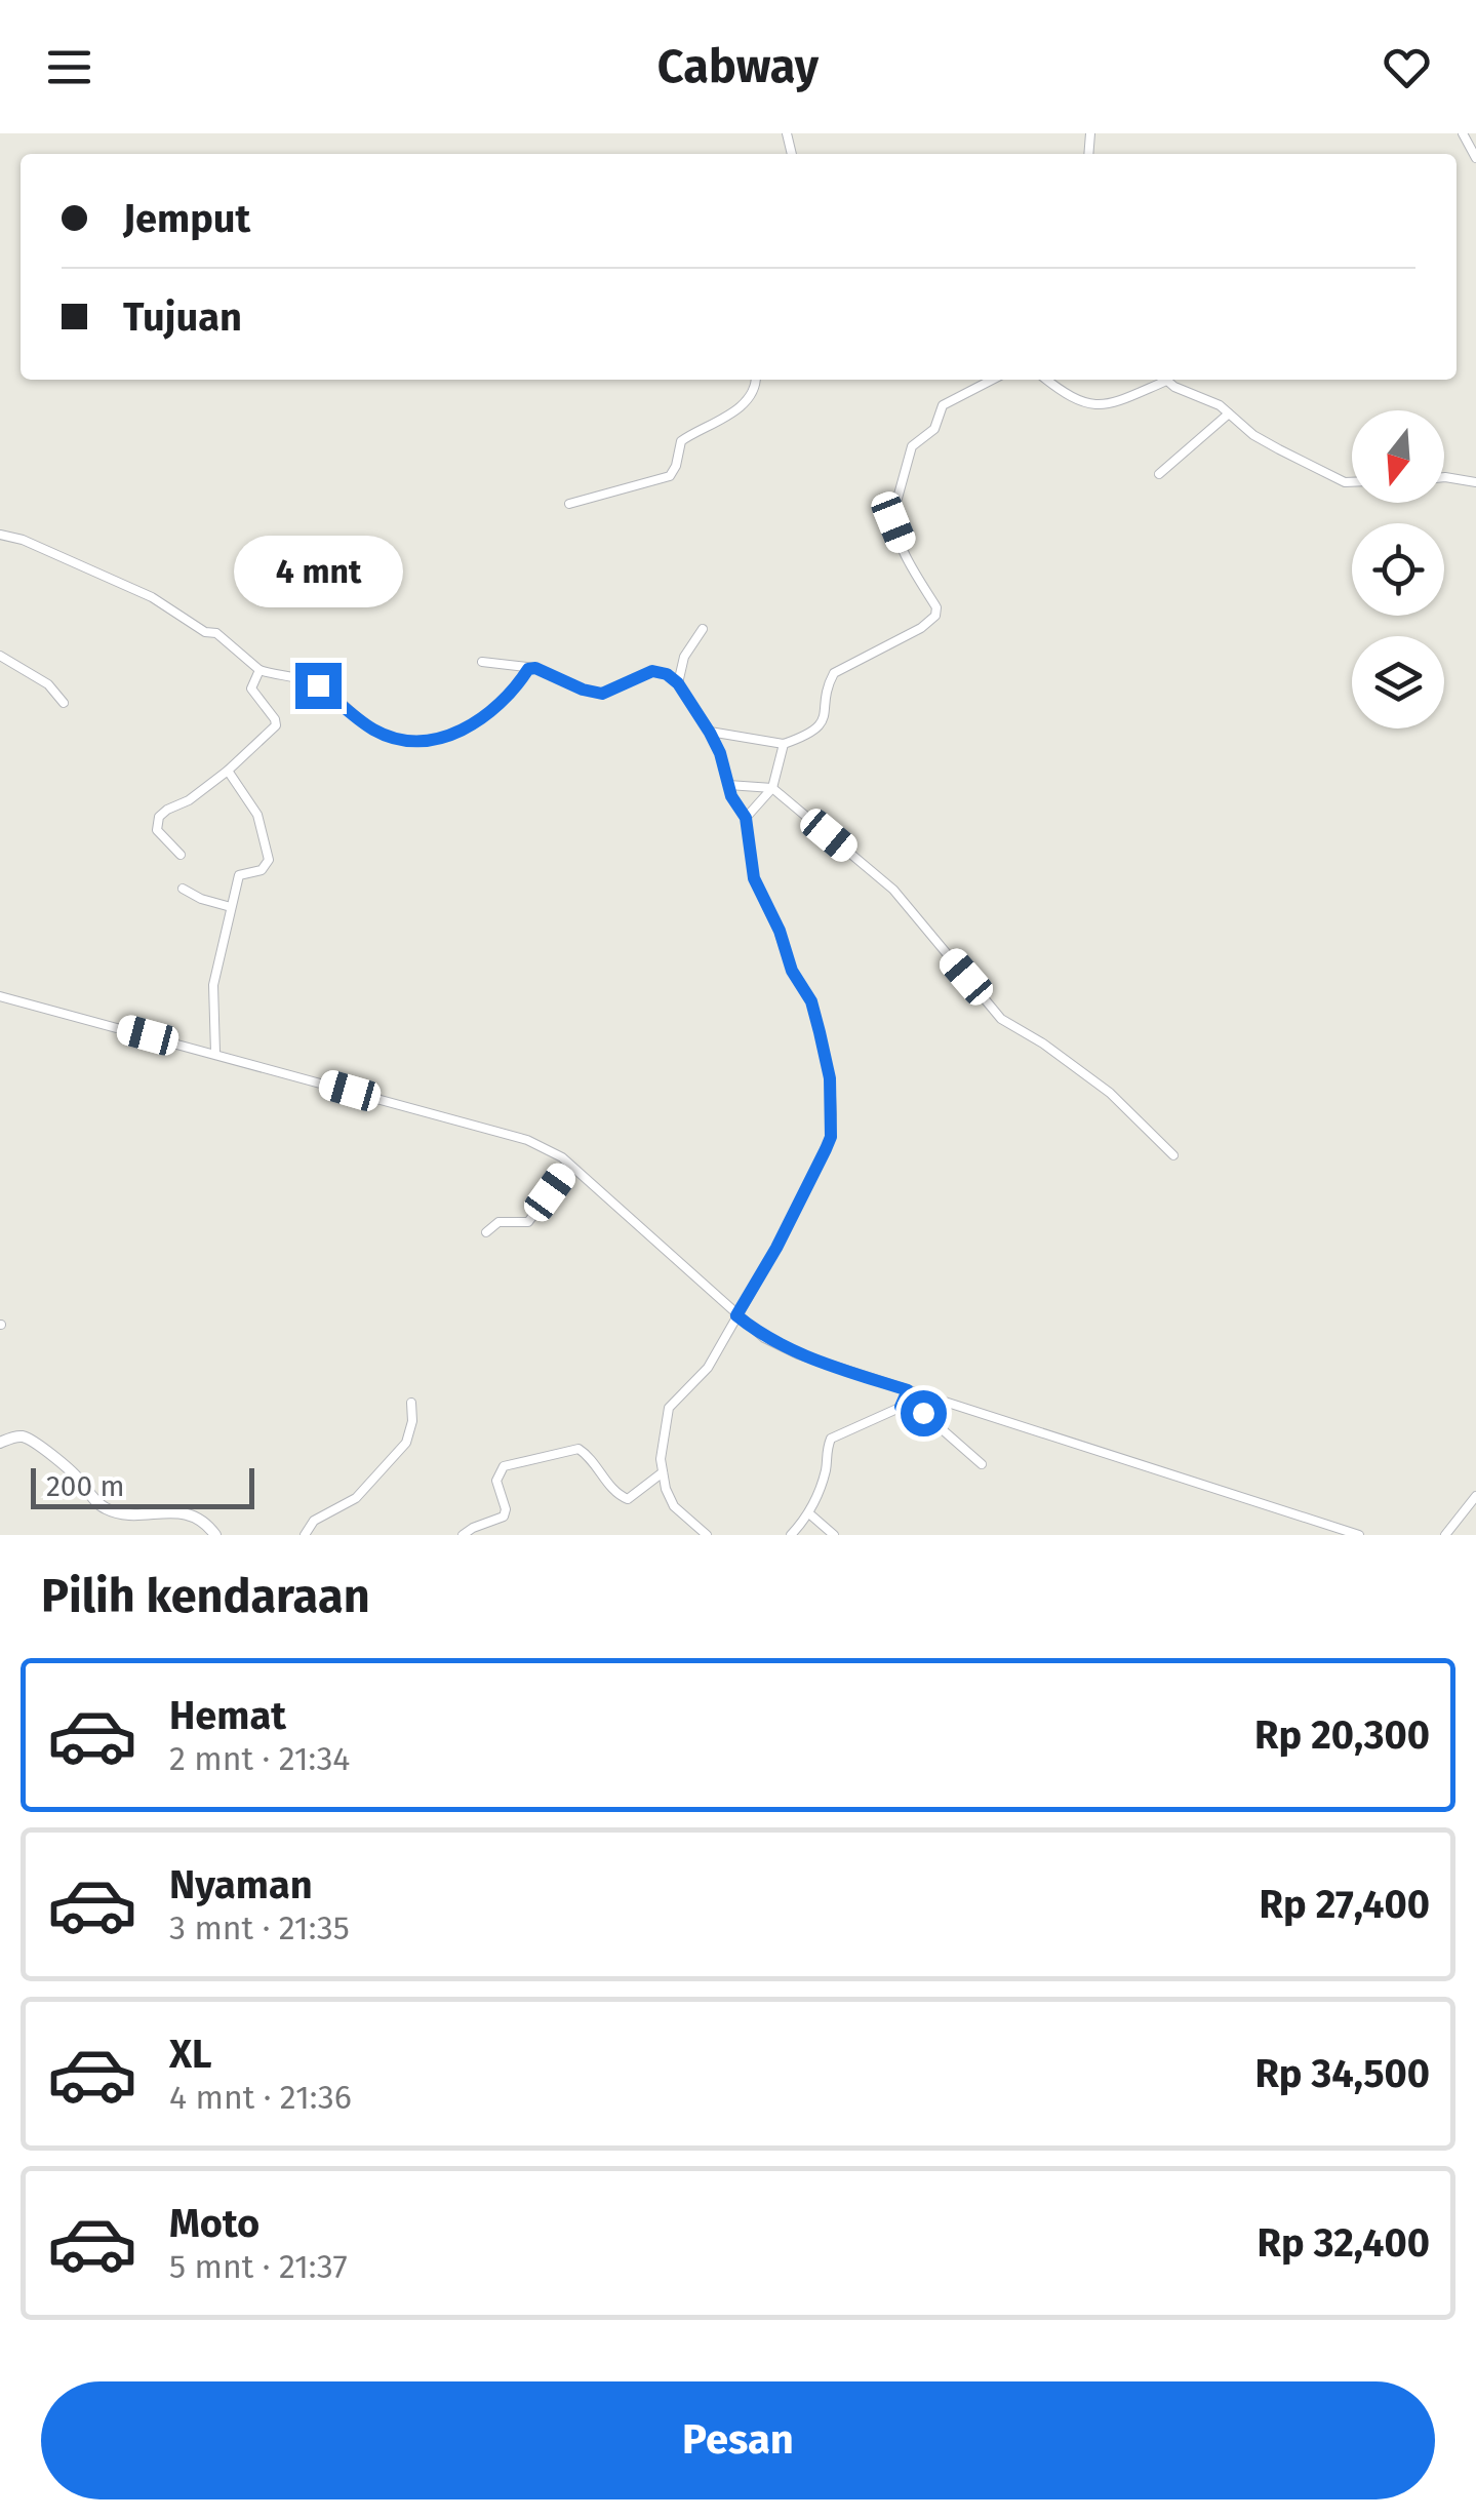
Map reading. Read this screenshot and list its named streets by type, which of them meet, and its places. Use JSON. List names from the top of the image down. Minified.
{"scale_bar":"200 m","north":"bottom","page":{"header":"Cabway","banner":["Jemput","Tujuan"],"bubble":"4 mnt","scale":"200 m","heading":"Pilih kendaraan","list":[{"name":"Hemat","note":"2 mnt · 21:34","value":"Rp 20,300"},{"name":"Nyaman","note":"3 mnt · 21:35","value":"Rp 27,400"},{"name":"XL","note":"4 mnt · 21:36","value":"Rp 34,500"},{"name":"Moto","note":"5 mnt · 21:37","value":"Rp 32,400"}],"buttons":"Pesan"}}
